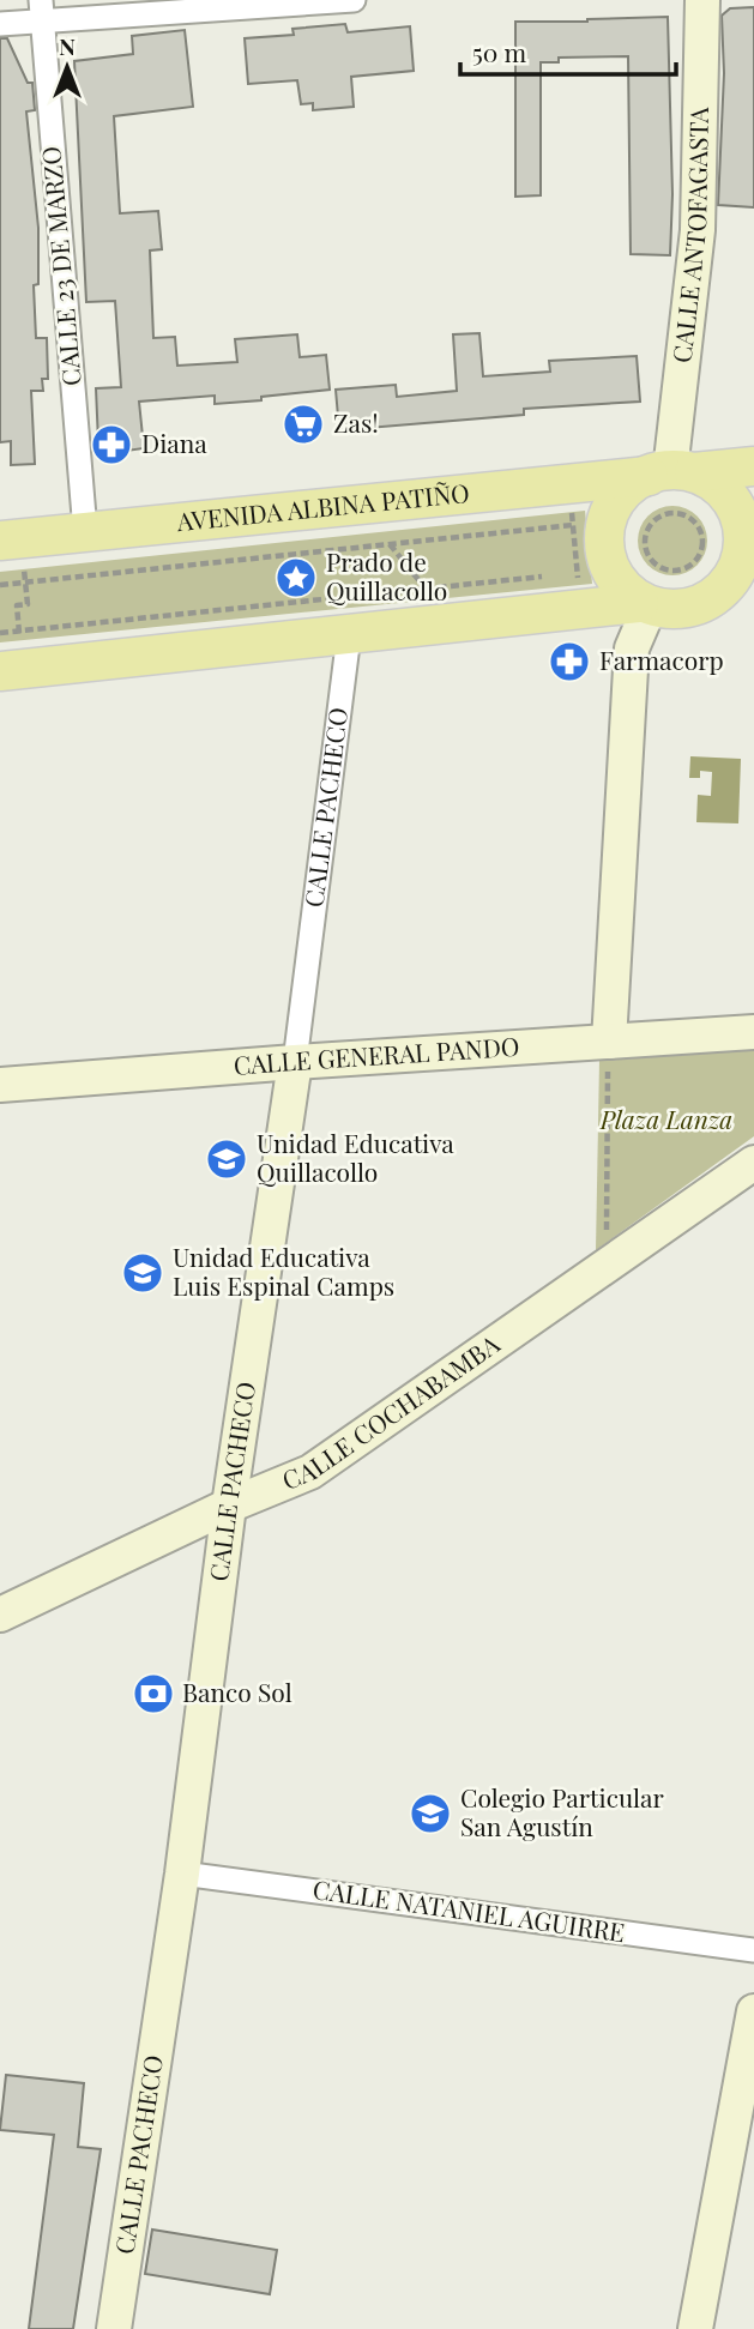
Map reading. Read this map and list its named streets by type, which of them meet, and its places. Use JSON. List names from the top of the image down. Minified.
{"streets":{"main road":["CALLE ANTOFAGASTA","AVENIDA ALBINA PATIÑO","CALLE PACHECO","CALLE GENERAL PANDO","CALLE COCHABAMBA"],"street":["CALLE 23 DE MARZO","CALLE NATANIEL AGUIRRE"]},"crossings":[["CALLE ANTOFAGASTA","AVENIDA ALBINA PATIÑO"],["CALLE 23 DE MARZO","AVENIDA ALBINA PATIÑO"],["CALLE PACHECO","CALLE GENERAL PANDO"],["CALLE PACHECO","CALLE COCHABAMBA"],["CALLE PACHECO","CALLE NATANIEL AGUIRRE"]],"parks":["Plaza Lanza"],"places":{"supermarket":["Zas!"],"pharmacy":["Diana","Farmacorp"],"place":["Prado de Quillacollo"],"school or university":["Unidad Educativa Quillacollo","Unidad Educativa Luis Espinal Camps","Colegio Particular San Agustín"],"bank":["Banco Sol"]},"scale_bar":"50 m","north":"top"}
